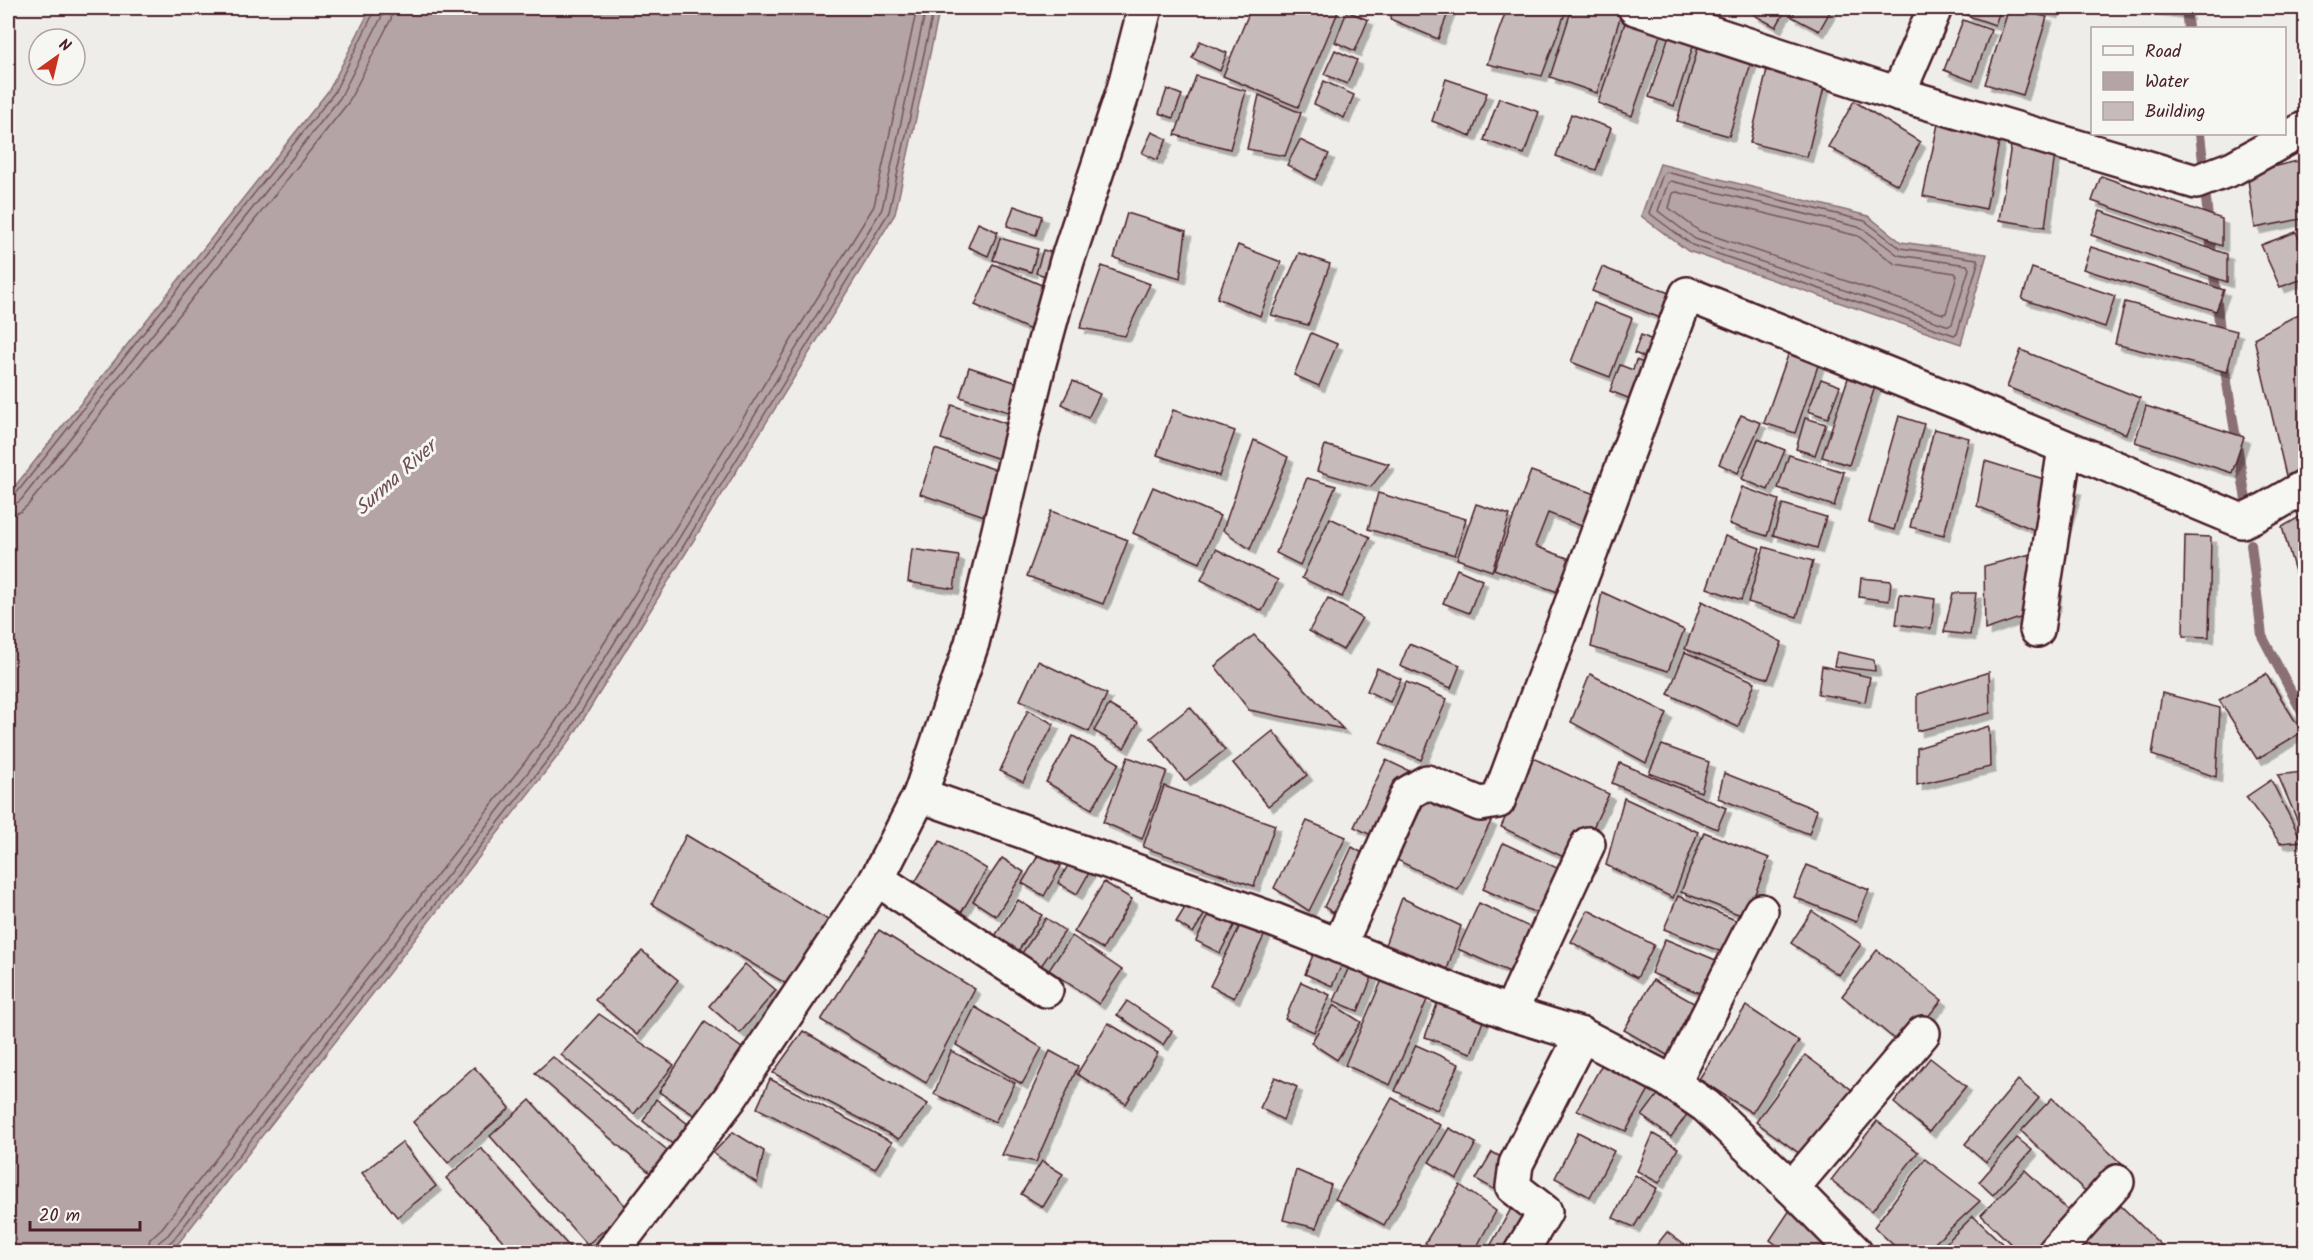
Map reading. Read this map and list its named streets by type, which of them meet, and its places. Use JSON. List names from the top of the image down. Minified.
{"water":["Surma River"],"legend":["Road","Water","Building"],"scale_bar":"20 m","north":"top right"}
